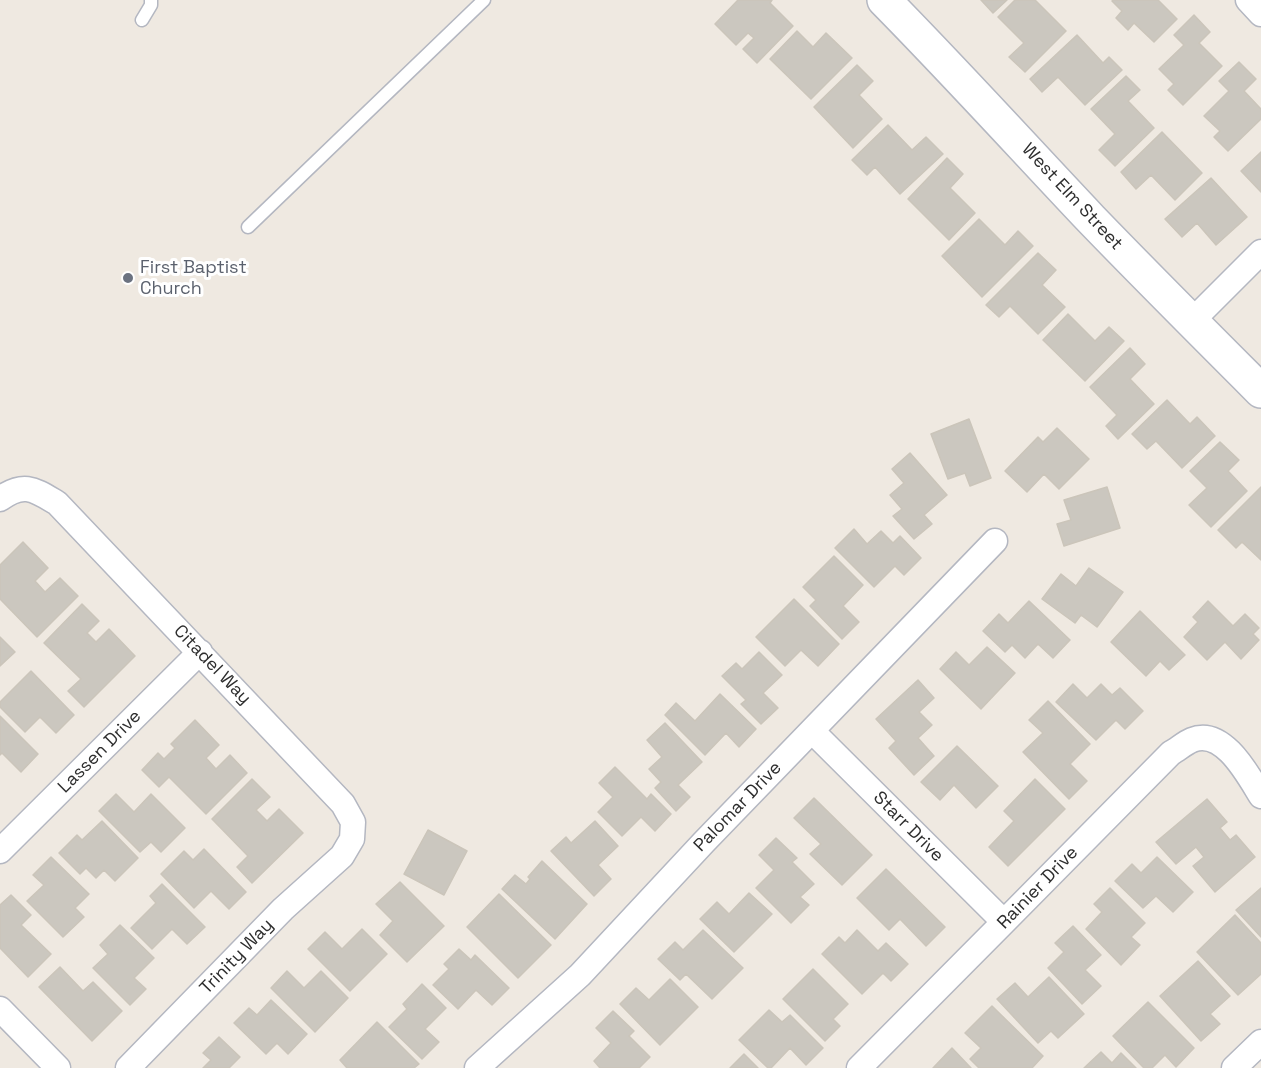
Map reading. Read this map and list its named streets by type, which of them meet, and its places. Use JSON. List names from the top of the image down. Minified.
{"streets":{"street":["West Elm Street","Citadel Way","Lassen Drive","Palomar Drive","Starr Drive","Rainier Drive","Trinity Way"]},"crossings":[["Citadel Way","Lassen Drive"],["Citadel Way","Trinity Way"],["Palomar Drive","Starr Drive"],["Starr Drive","Rainier Drive"]],"places":["First Baptist Church"]}
